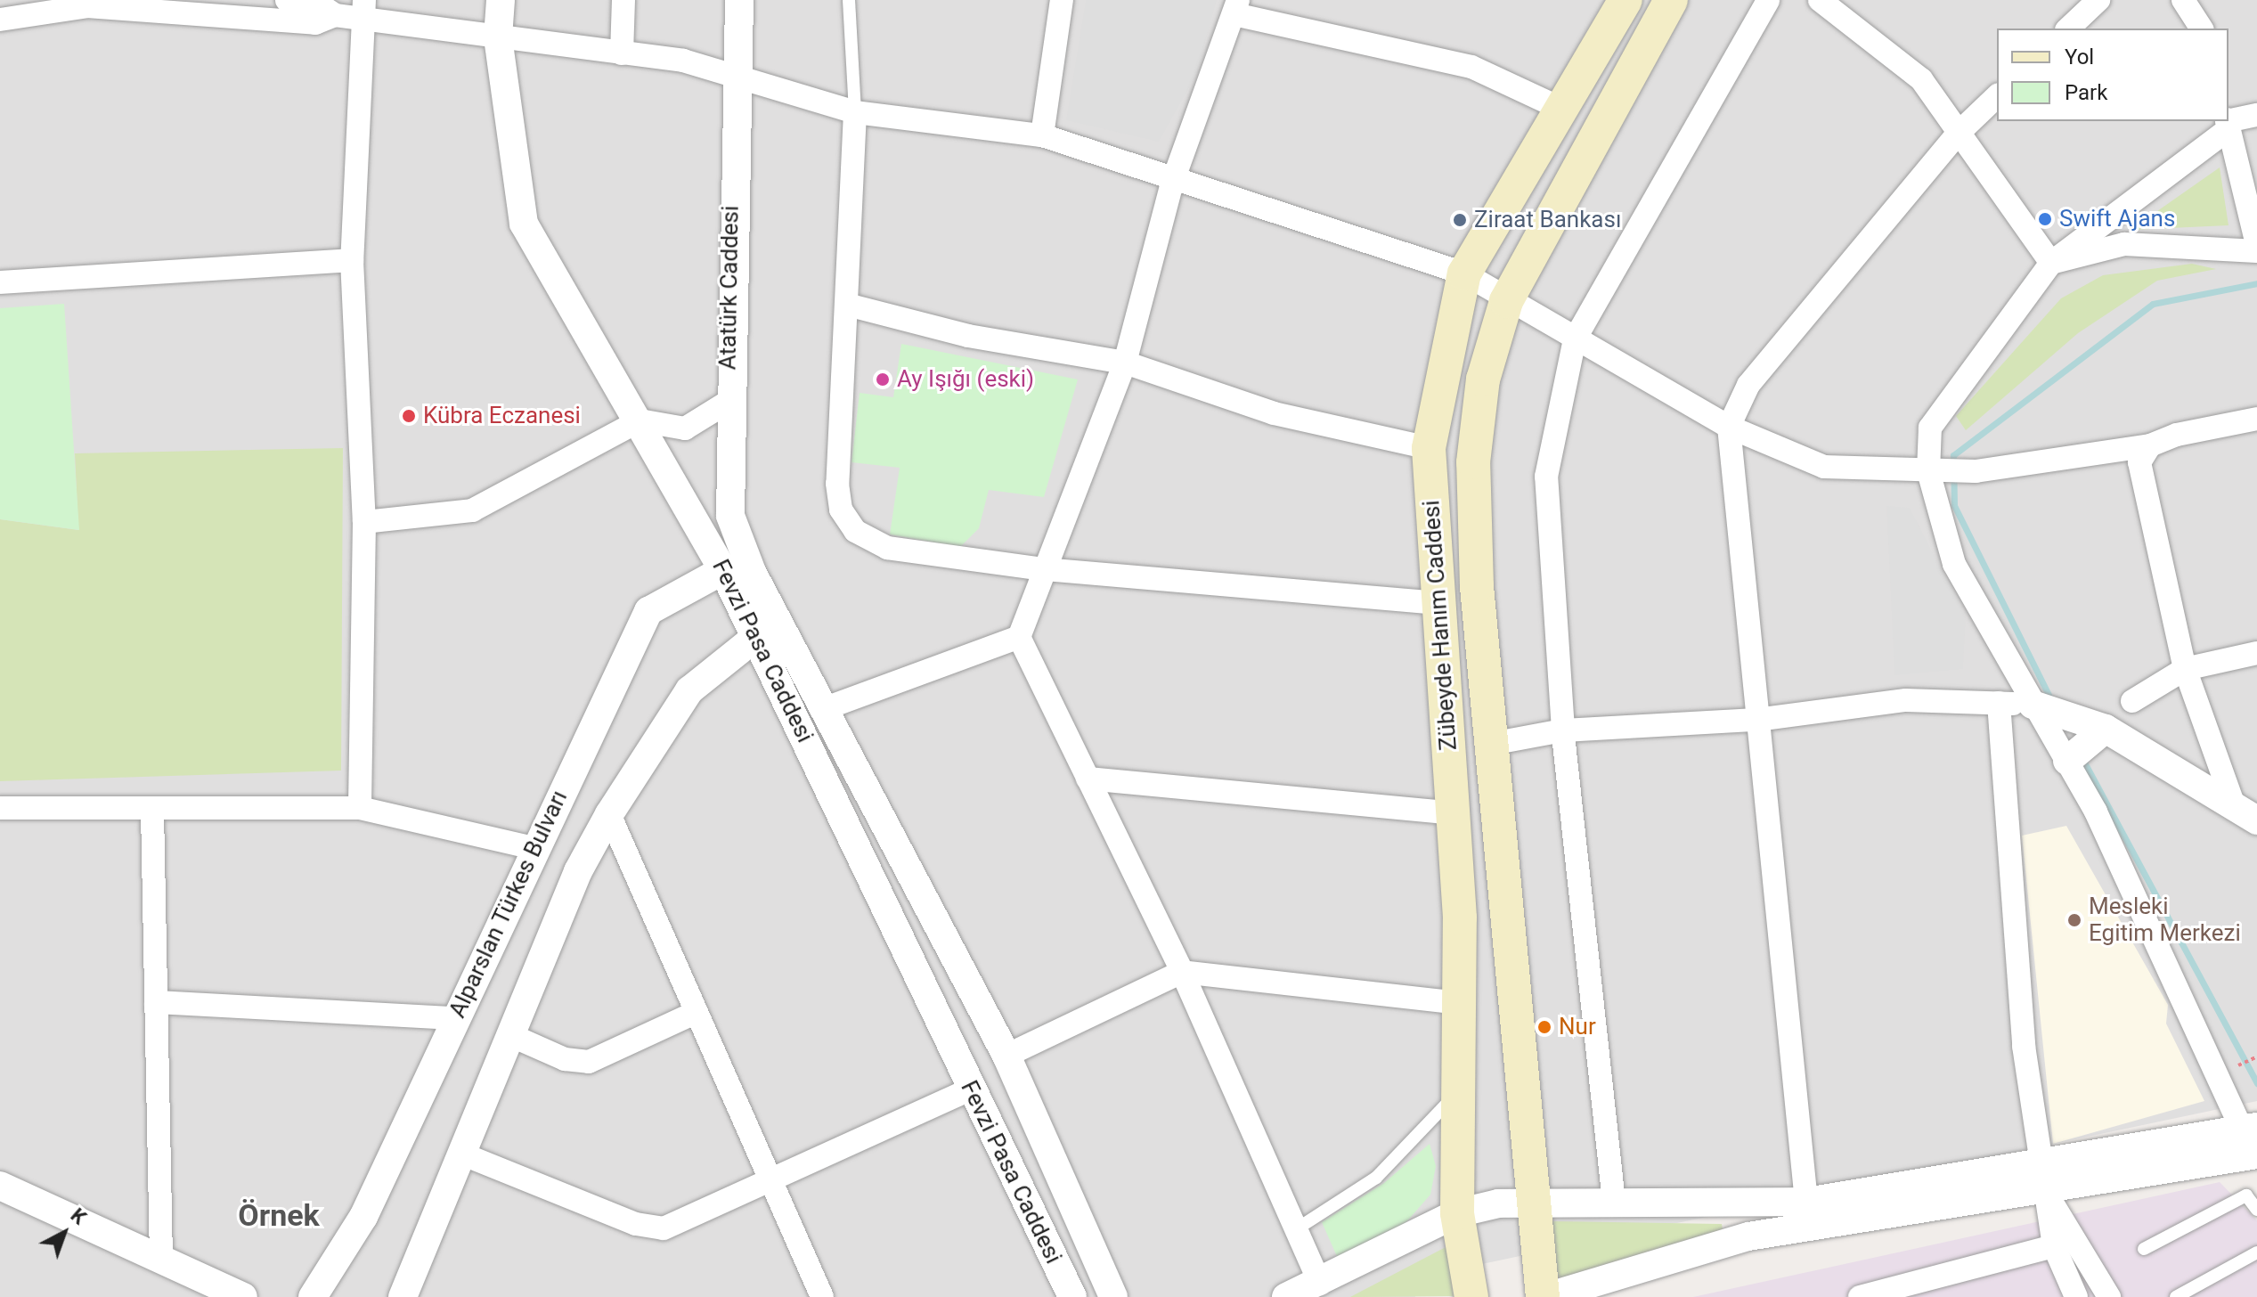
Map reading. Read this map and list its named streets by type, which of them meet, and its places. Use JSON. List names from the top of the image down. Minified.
{"streets":{"main road":["Zübeyde Hanım Caddesi"],"street":["Atatürk Caddesi","Fevzi Pasa Caddesi","Alparslan Türkes Bulvarı"]},"crossings":[["Atatürk Caddesi","Fevzi Pasa Caddesi"],["Fevzi Pasa Caddesi","Alparslan Türkes Bulvarı"]],"districts":["Örnek"],"places":["Swift Ajans","Ziraat Bankası","Ay Işığı (eski)","Kübra Eczanesi","Mesleki Egitim Merkezi","Nur"],"legend":["Yol","Park"],"north":"top right"}
